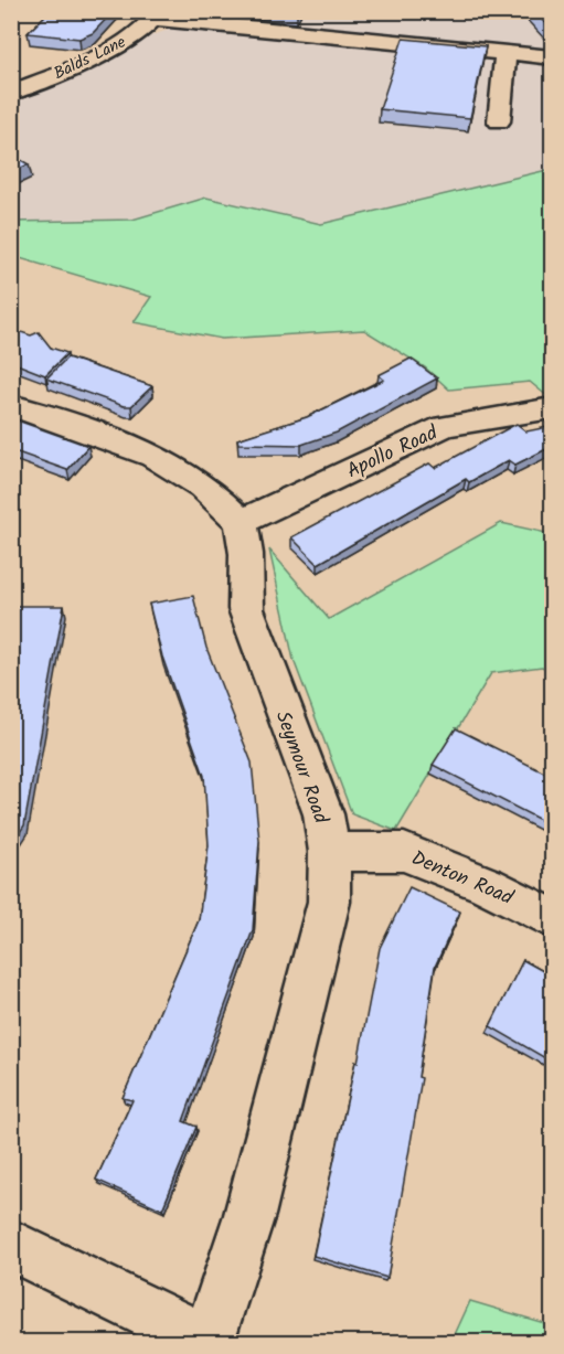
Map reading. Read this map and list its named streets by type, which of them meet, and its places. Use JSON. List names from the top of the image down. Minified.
{"streets":{"street":["Balds Lane","Apollo Road","Seymour Road","Denton Road"]},"crossings":[["Apollo Road","Seymour Road"],["Seymour Road","Denton Road"]]}
